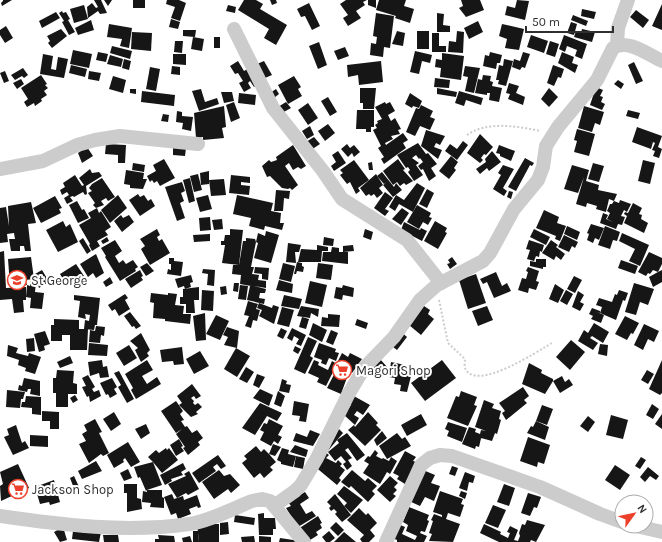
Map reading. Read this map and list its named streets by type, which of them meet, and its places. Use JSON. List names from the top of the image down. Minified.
{"places":{"school or university":["St George"],"supermarket":["Magori Shop","Jackson Shop"]},"scale_bar":"50 m","north":"top right"}
